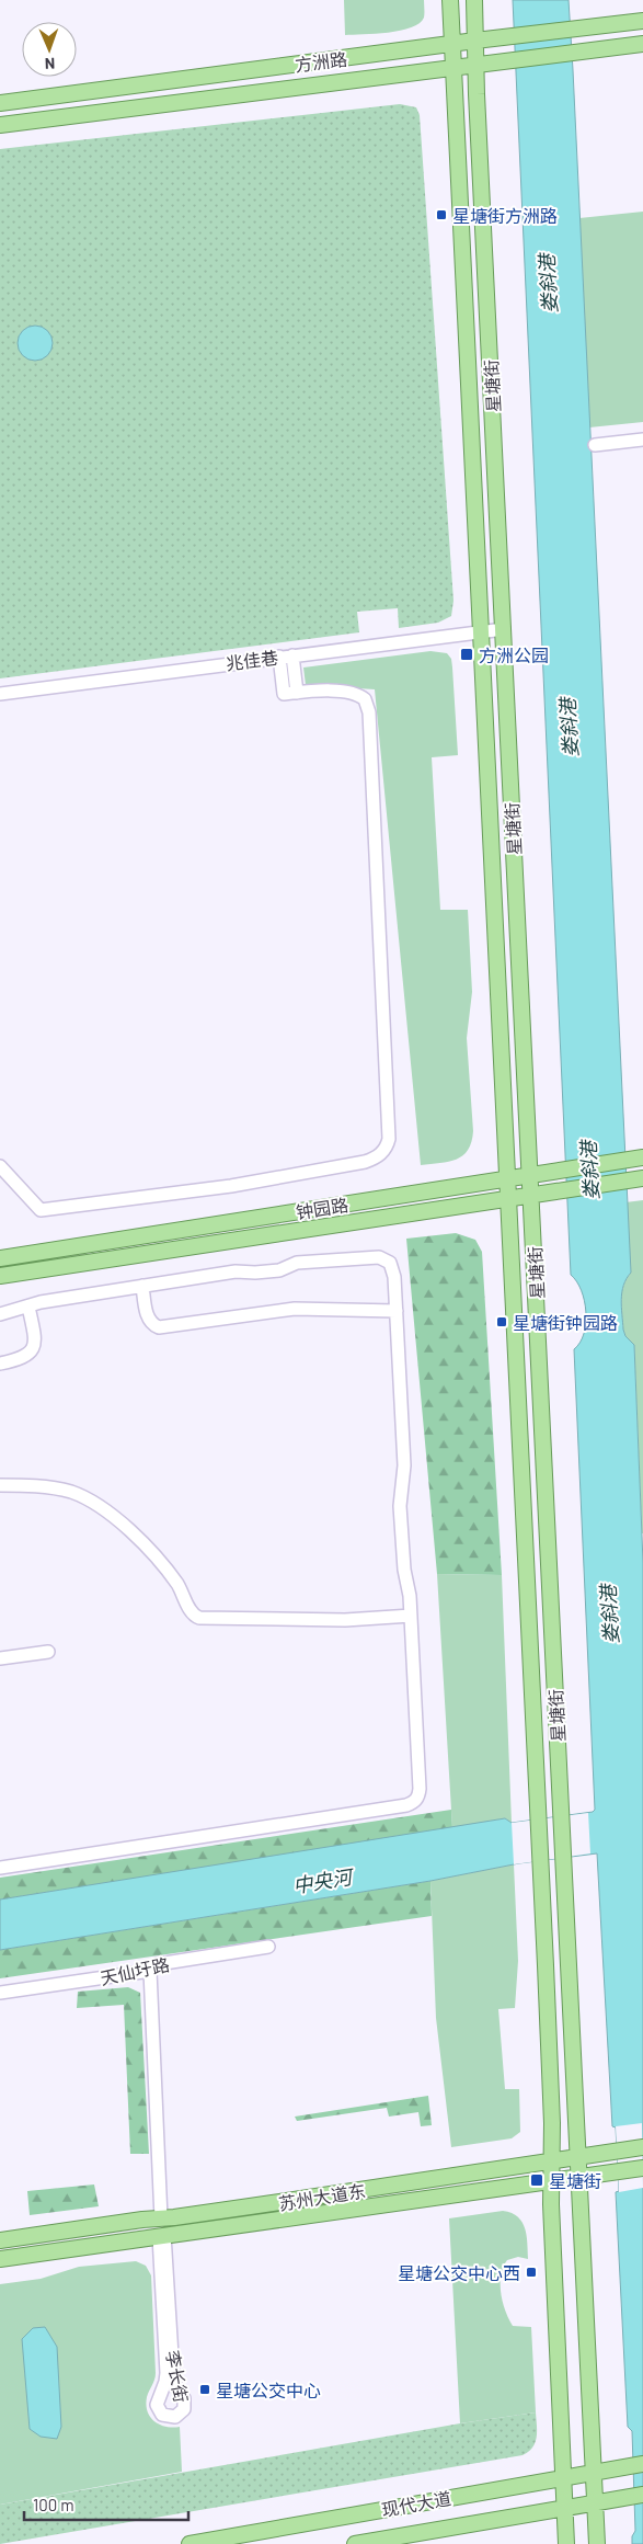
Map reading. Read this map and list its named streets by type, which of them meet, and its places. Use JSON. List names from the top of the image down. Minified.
{"streets":{"main road":["方洲路","星塘街","钟园路","苏州大道东","现代大道"],"street":["兆佳巷","天仙圩路","李长街"]},"crossings":[["方洲路","星塘街"],["星塘街","兆佳巷"],["星塘街","钟园路"],["星塘街","苏州大道东"],["星塘街","现代大道"],["苏州大道东","李长街"]],"water":["娄斜港","中央河"],"places":{"transit":["星塘街方洲路","方洲公园","星塘街钟园路","星塘街","星塘公交中心西","星塘公交中心"]},"scale_bar":"100 m","north":"bottom"}
